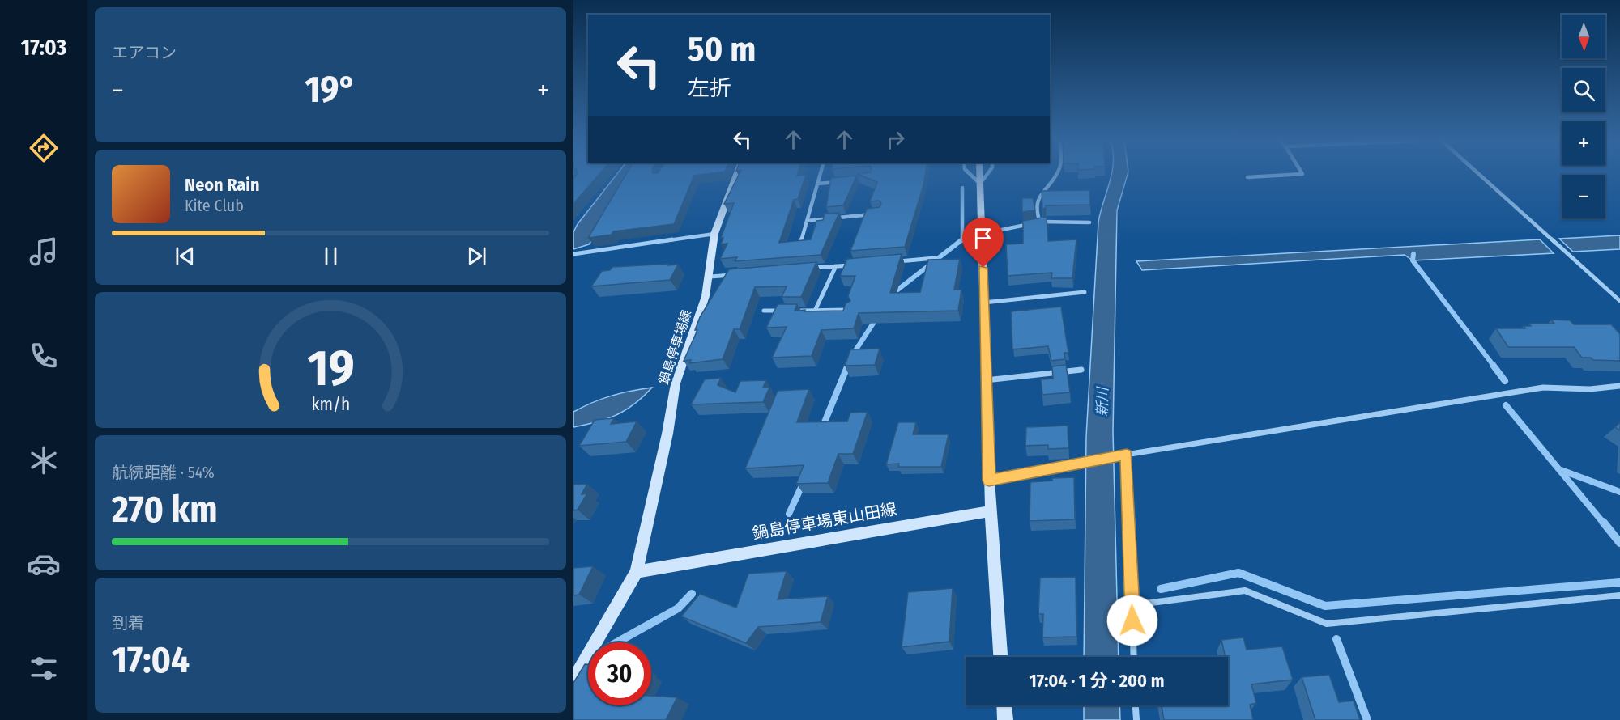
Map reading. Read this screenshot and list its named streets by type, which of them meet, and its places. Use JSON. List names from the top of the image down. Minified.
{"streets":{"main road":["鍋島停車場線","鍋島停車場東山田線"]},"crossings":[["鍋島停車場線","鍋島停車場東山田線"]],"water":["新川"],"north":"bottom","page":{"tabs":"17:03","tile":["エアコン",["航続距離 · 54%","270 km"],["到着","17:04"]],"map_buttons":["+","−"],"turn":["50 m","左折"],"heat":["−","19°","+"],"song":["Neon Rain","Kite Club"],"limit":"30","trip":"17:04 · 1 分 · 200 m","gauge":["19","km/h"]}}
